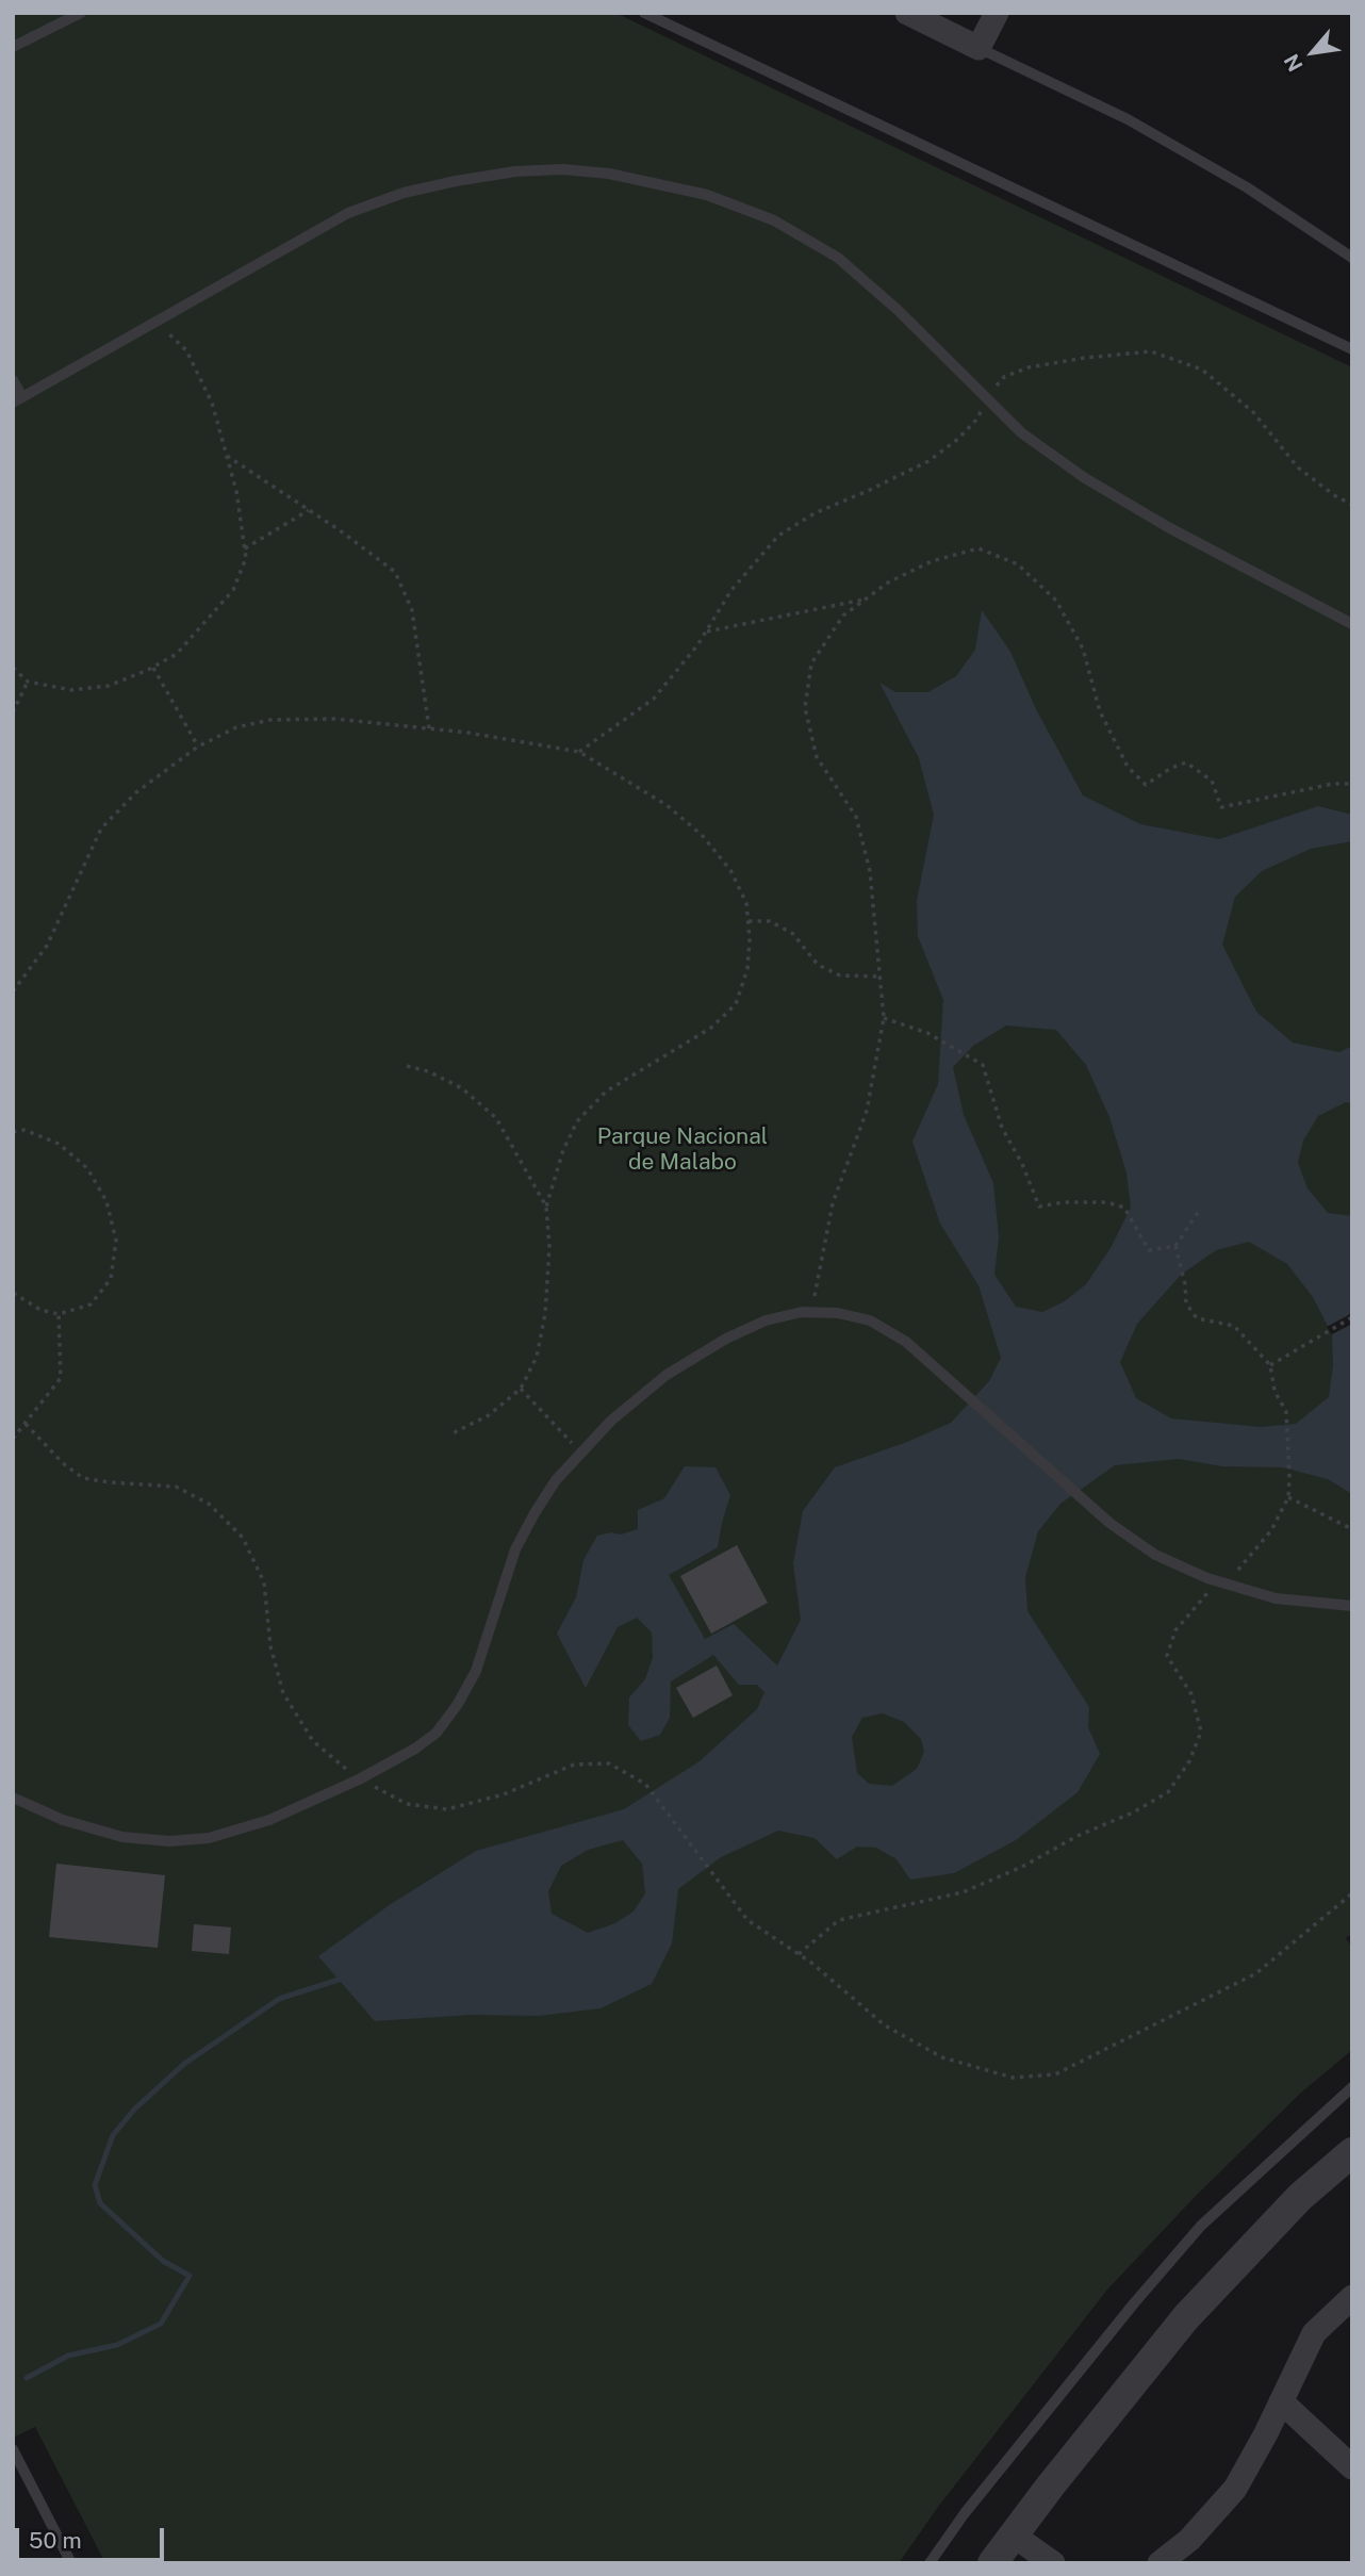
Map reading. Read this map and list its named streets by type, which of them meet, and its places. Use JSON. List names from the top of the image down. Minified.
{"parks":["Parque Nacional de Malabo"],"scale_bar":"50 m","north":"bottom left"}
